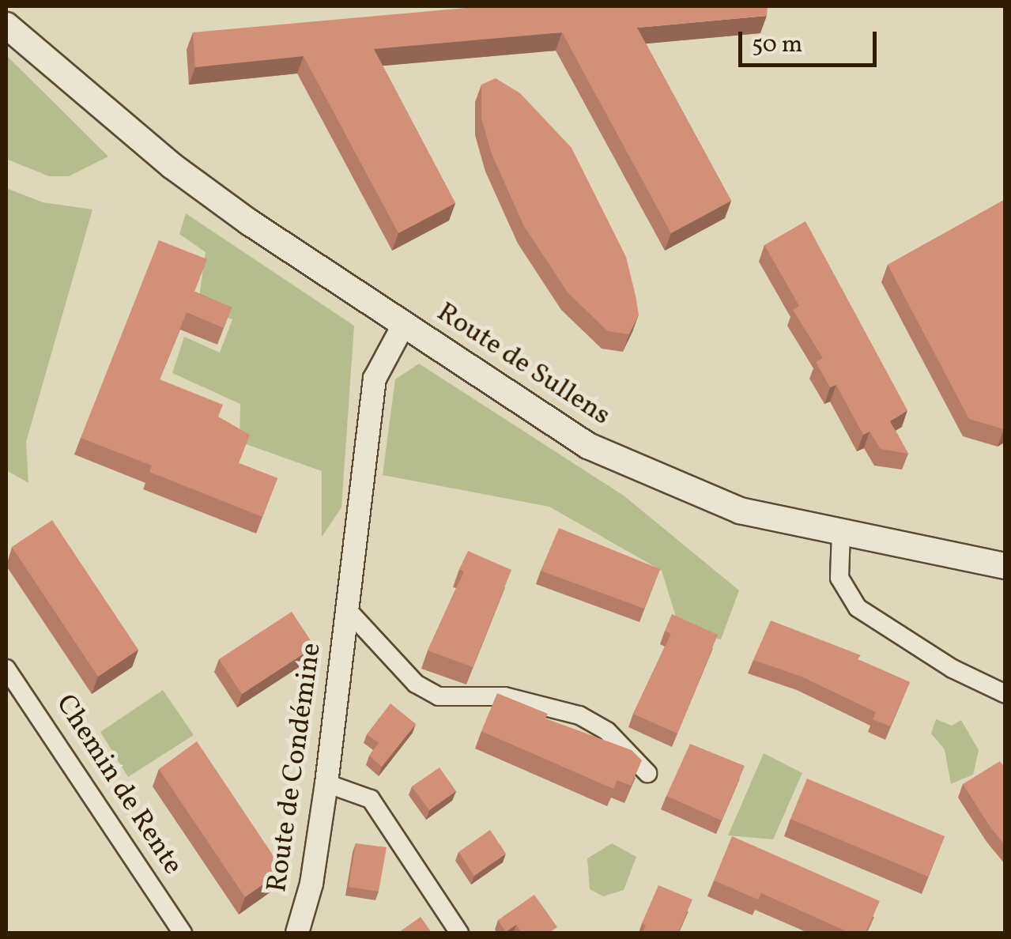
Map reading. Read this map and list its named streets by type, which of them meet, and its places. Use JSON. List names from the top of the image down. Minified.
{"streets":{"main road":["Route de Sullens"],"street":["Route de Condémine","Chemin de Rente"]},"crossings":[["Route de Sullens","Route de Condémine"]],"scale_bar":"50 m"}
